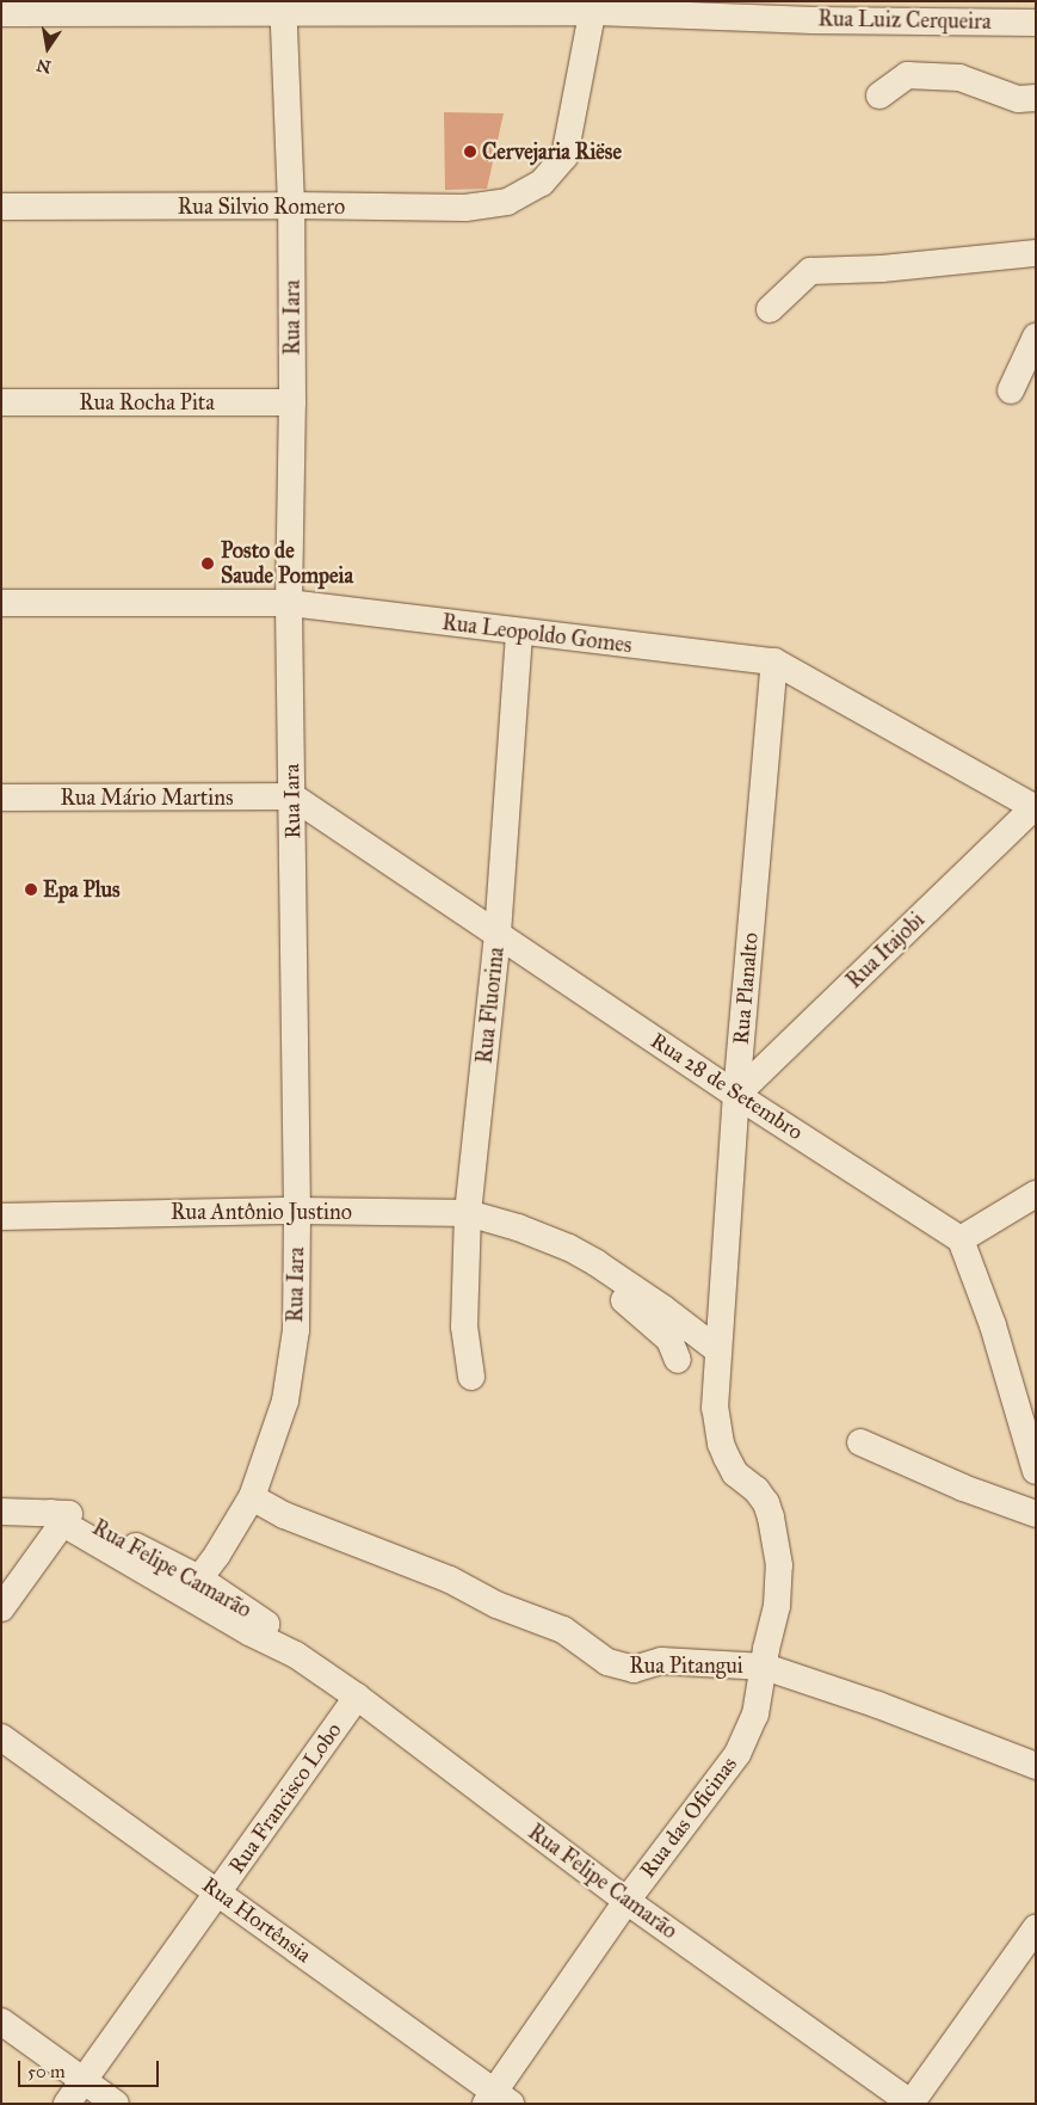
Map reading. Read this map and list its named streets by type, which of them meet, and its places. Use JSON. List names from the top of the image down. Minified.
{"streets":{"street":["Rua Luiz Cerqueira","Rua Silvio Romero","Rua Iara","Rua Rocha Pita","Rua Leopoldo Gomes","Rua Mário Martins","Rua Itajobi","Rua Planalto","Rua Fluorina","Rua 28 de Setembro","Rua Antônio Justino","Rua Felipe Camarão","Rua Pitangui","Rua Francisco Lobo","Rua das Oficinas","Rua Hortênsia"]},"crossings":[["Rua Luiz Cerqueira","Rua Silvio Romero"],["Rua Luiz Cerqueira","Rua Iara"],["Rua Silvio Romero","Rua Iara"],["Rua Iara","Rua Rocha Pita"],["Rua Iara","Rua Leopoldo Gomes"],["Rua Iara","Rua Mário Martins"],["Rua Iara","Rua 28 de Setembro"],["Rua Iara","Rua Antônio Justino"],["Rua Iara","Rua Felipe Camarão"],["Rua Iara","Rua Pitangui"],["Rua Leopoldo Gomes","Rua Itajobi"],["Rua Leopoldo Gomes","Rua Planalto"],["Rua Leopoldo Gomes","Rua Fluorina"],["Rua Mário Martins","Rua 28 de Setembro"],["Rua Itajobi","Rua Planalto"],["Rua Itajobi","Rua 28 de Setembro"],["Rua Planalto","Rua 28 de Setembro"],["Rua Planalto","Rua Antônio Justino"],["Rua Fluorina","Rua 28 de Setembro"],["Rua Fluorina","Rua Antônio Justino"],["Rua Felipe Camarão","Rua Francisco Lobo"],["Rua Felipe Camarão","Rua das Oficinas"],["Rua Pitangui","Rua das Oficinas"],["Rua Francisco Lobo","Rua Hortênsia"],["Rua das Oficinas","Rua Hortênsia"]],"places":["Cervejaria Riëse","Posto de Saude Pompeia","Epa Plus"],"scale_bar":"50 m","north":"bottom"}
